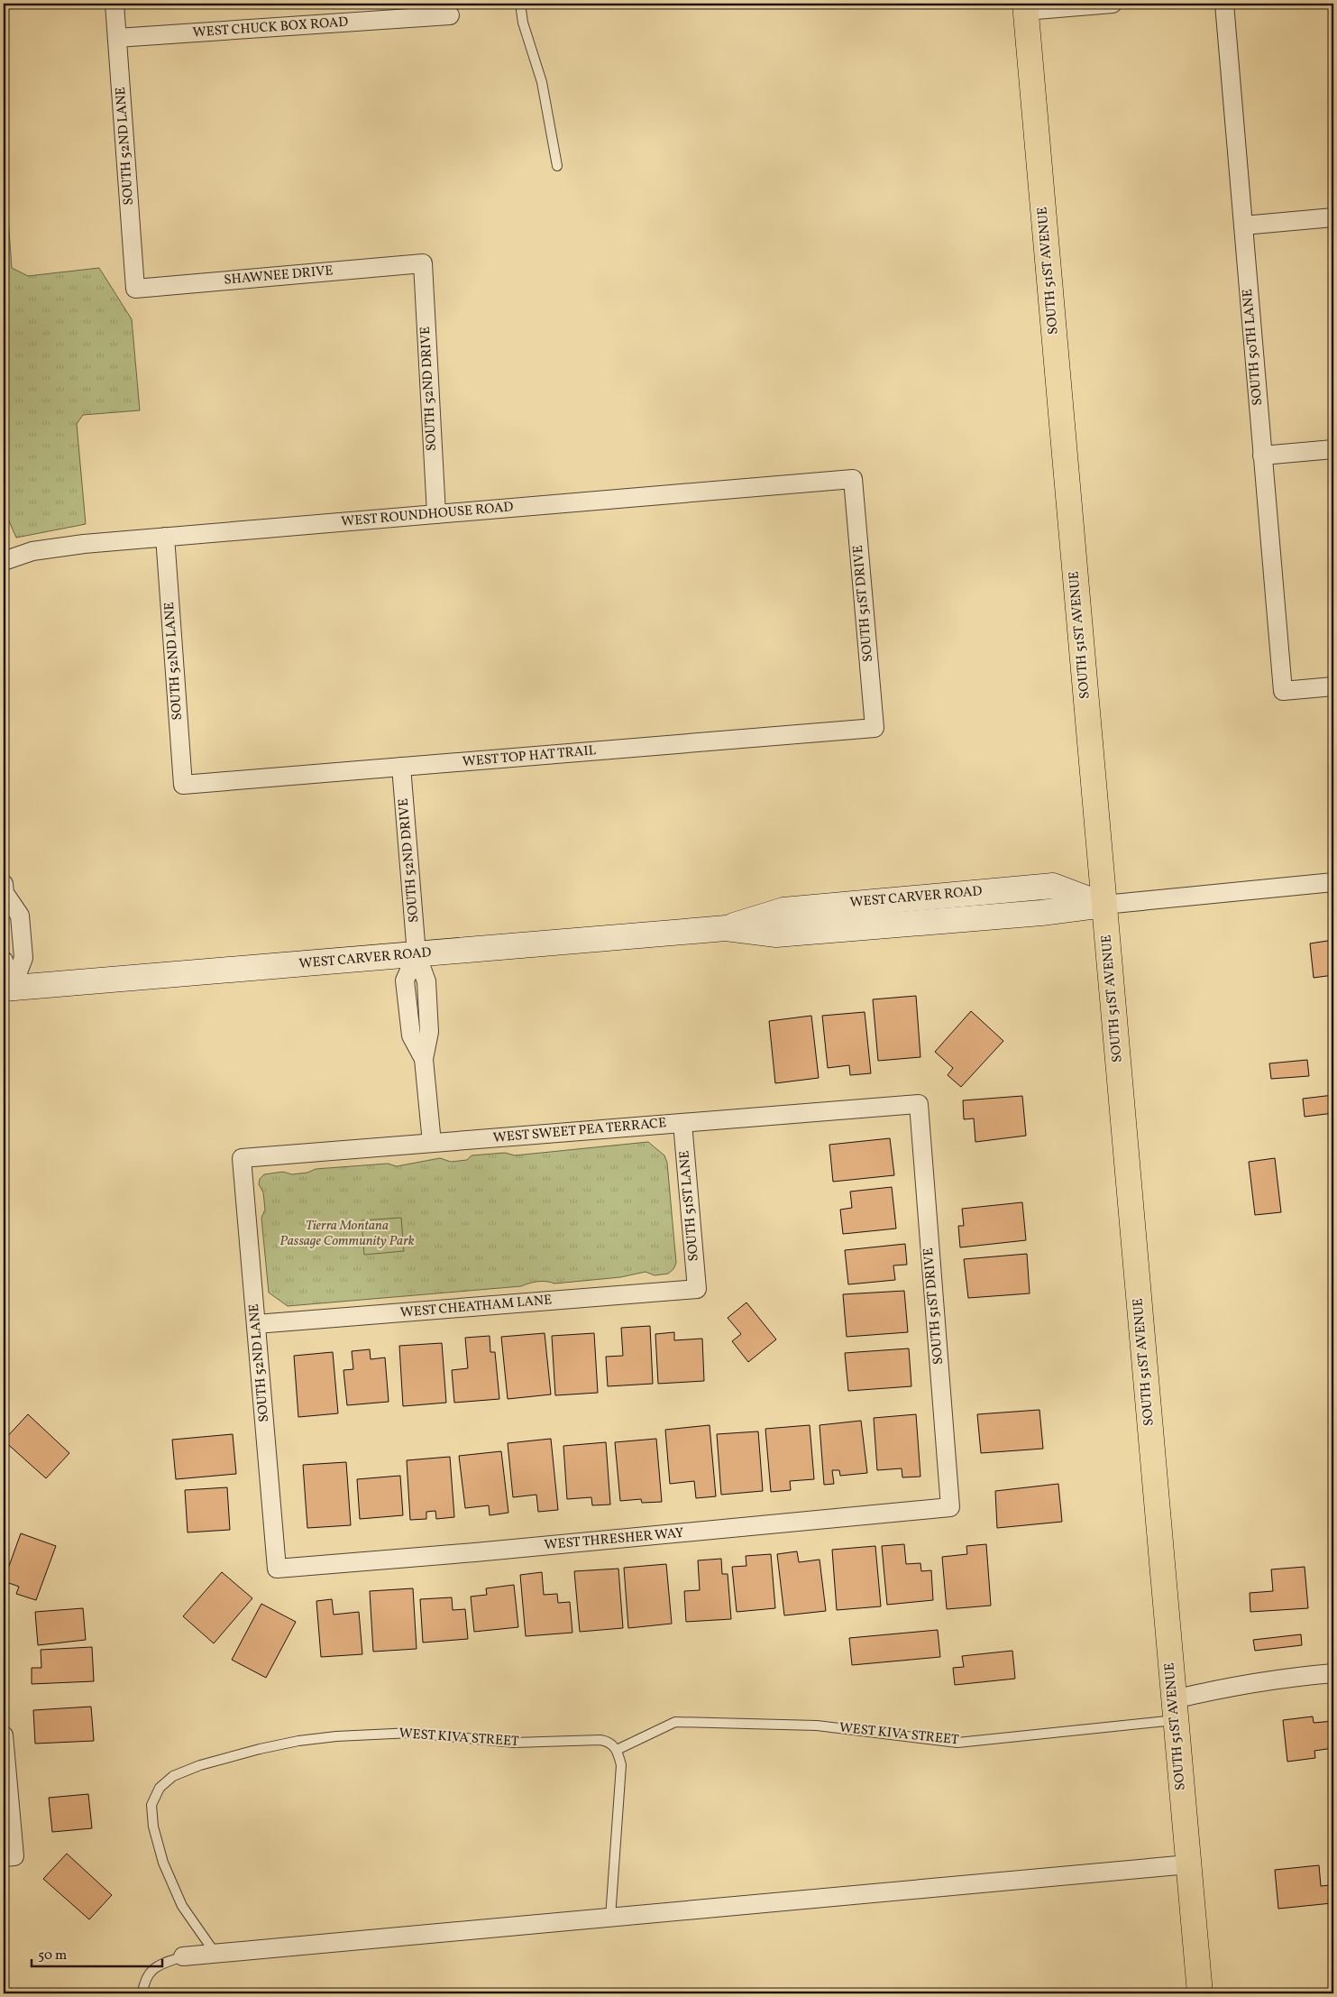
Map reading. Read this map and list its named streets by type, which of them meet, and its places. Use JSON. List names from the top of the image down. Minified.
{"streets":{"main road":["SOUTH 51ST AVENUE"],"street":["WEST CHUCK BOX ROAD","SOUTH 52ND LANE","SHAWNEE DRIVE","SOUTH 50TH LANE","SOUTH 52ND DRIVE","WEST ROUNDHOUSE ROAD","SOUTH 51ST DRIVE","WEST TOP HAT TRAIL","WEST CARVER ROAD","WEST SWEET PEA TERRACE","SOUTH 51ST LANE","WEST CHEATHAM LANE","WEST THRESHER WAY","WEST KIVA STREET"]},"crossings":[["WEST CHUCK BOX ROAD","SOUTH 52ND LANE"],["SOUTH 52ND LANE","SHAWNEE DRIVE"],["SOUTH 52ND LANE","WEST ROUNDHOUSE ROAD"],["SOUTH 52ND LANE","WEST TOP HAT TRAIL"],["SOUTH 52ND LANE","WEST SWEET PEA TERRACE"],["SOUTH 52ND LANE","WEST CHEATHAM LANE"],["SOUTH 52ND LANE","WEST THRESHER WAY"],["SOUTH 51ST AVENUE","WEST CARVER ROAD"],["SOUTH 51ST AVENUE","WEST KIVA STREET"],["SHAWNEE DRIVE","SOUTH 52ND DRIVE"],["SOUTH 52ND DRIVE","WEST ROUNDHOUSE ROAD"],["SOUTH 52ND DRIVE","WEST TOP HAT TRAIL"],["SOUTH 52ND DRIVE","WEST CARVER ROAD"],["SOUTH 52ND DRIVE","WEST SWEET PEA TERRACE"],["WEST ROUNDHOUSE ROAD","SOUTH 51ST DRIVE"],["SOUTH 51ST DRIVE","WEST TOP HAT TRAIL"],["SOUTH 51ST DRIVE","WEST SWEET PEA TERRACE"],["SOUTH 51ST DRIVE","WEST THRESHER WAY"],["WEST SWEET PEA TERRACE","SOUTH 51ST LANE"],["SOUTH 51ST LANE","WEST CHEATHAM LANE"]],"parks":["Tierra Montana Passage Community Park"],"scale_bar":"50 m"}
